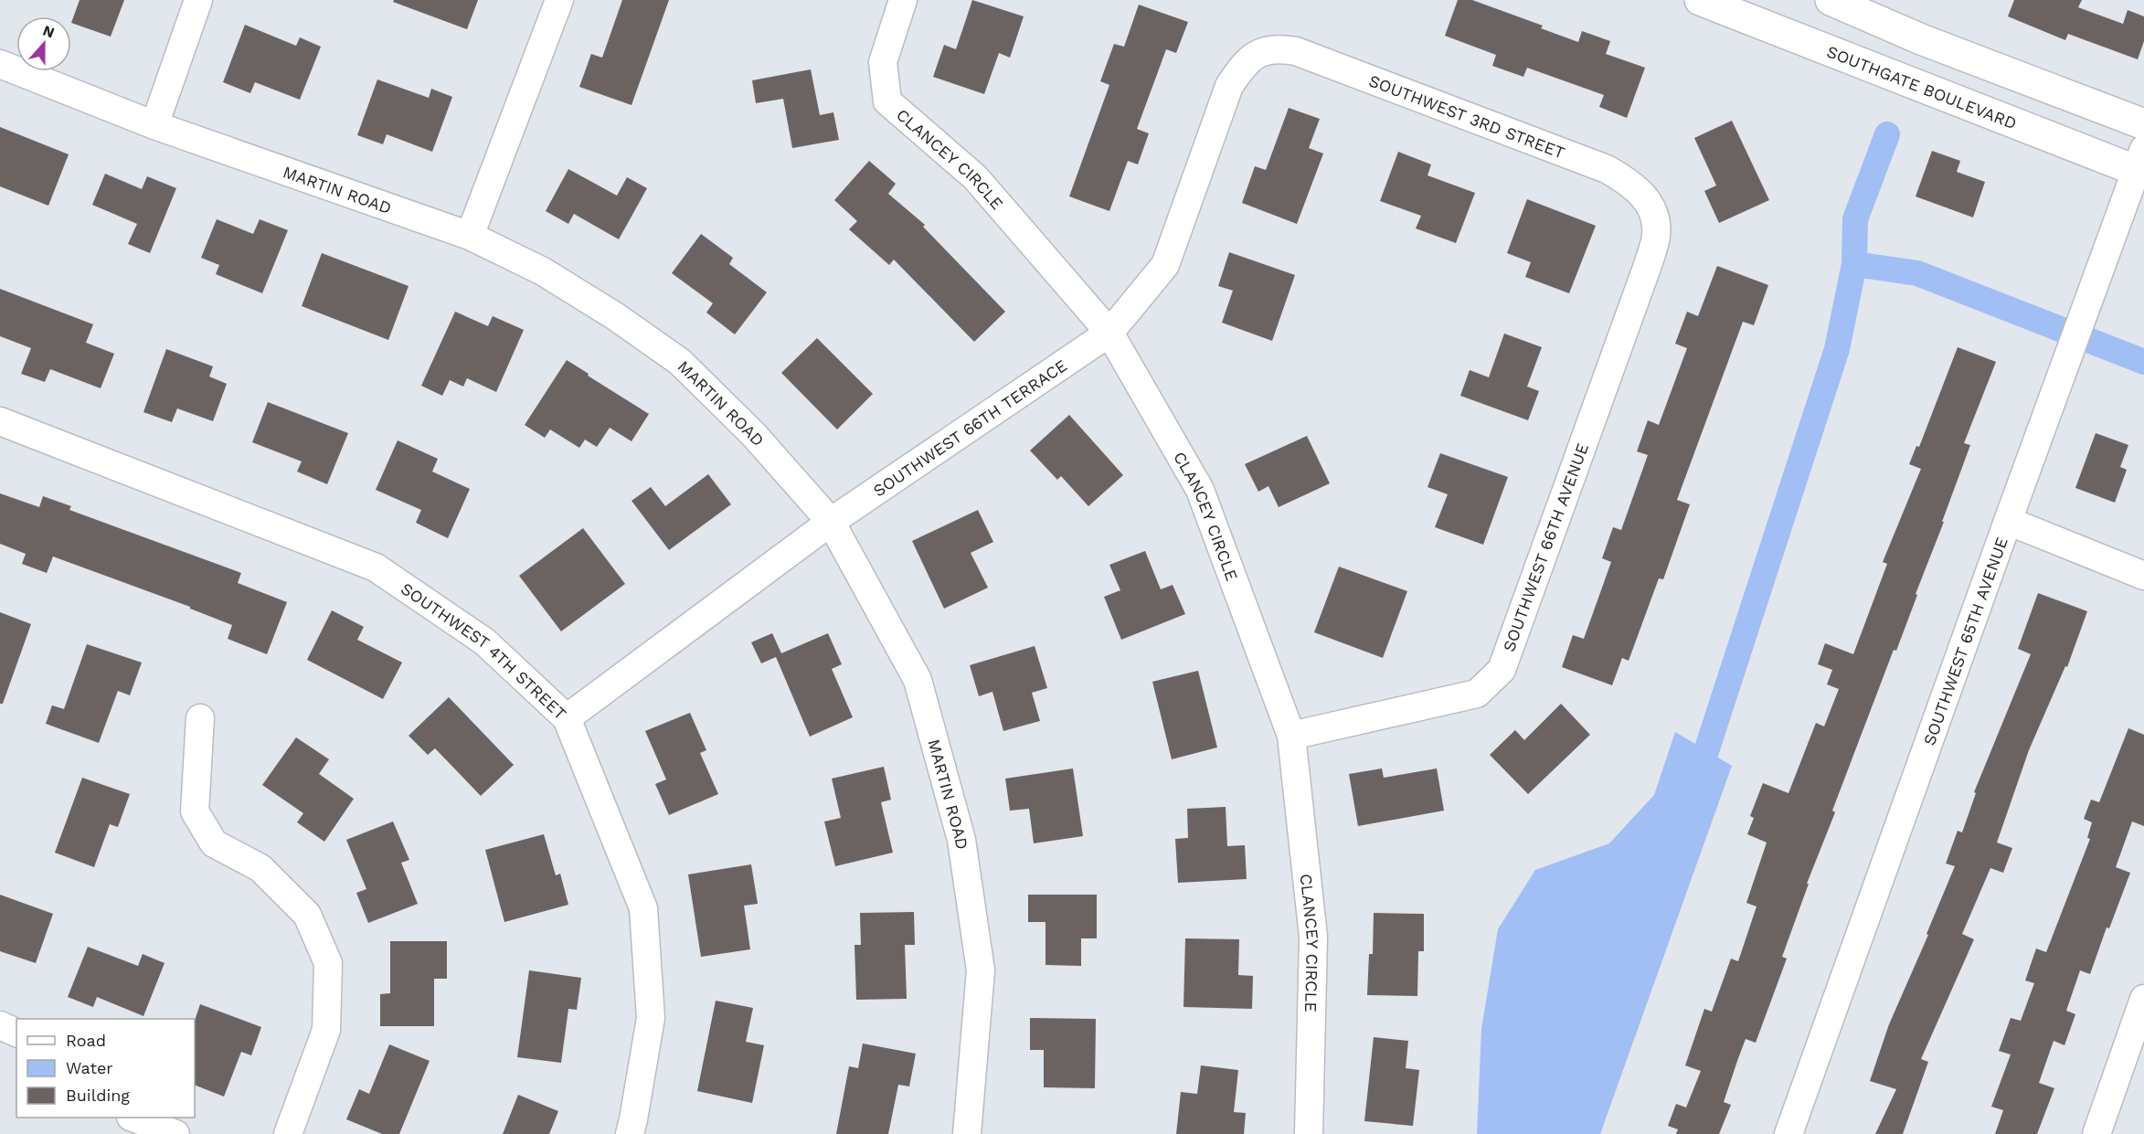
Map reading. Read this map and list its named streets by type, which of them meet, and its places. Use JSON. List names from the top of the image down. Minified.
{"streets":{"main road":["SOUTHGATE BOULEVARD"],"street":["SOUTHWEST 3RD STREET","CLANCEY CIRCLE","MARTIN ROAD","SOUTHWEST 66TH TERRACE","SOUTHWEST 66TH AVENUE","SOUTHWEST 65TH AVENUE","SOUTHWEST 4TH STREET"]},"crossings":[["SOUTHGATE BOULEVARD","SOUTHWEST 65TH AVENUE"],["SOUTHWEST 3RD STREET","SOUTHWEST 66TH TERRACE"],["SOUTHWEST 3RD STREET","SOUTHWEST 66TH AVENUE"],["CLANCEY CIRCLE","SOUTHWEST 66TH TERRACE"],["CLANCEY CIRCLE","SOUTHWEST 66TH AVENUE"],["MARTIN ROAD","SOUTHWEST 66TH TERRACE"],["SOUTHWEST 66TH TERRACE","SOUTHWEST 4TH STREET"]],"legend":["Road","Water","Building"],"north":"top"}
